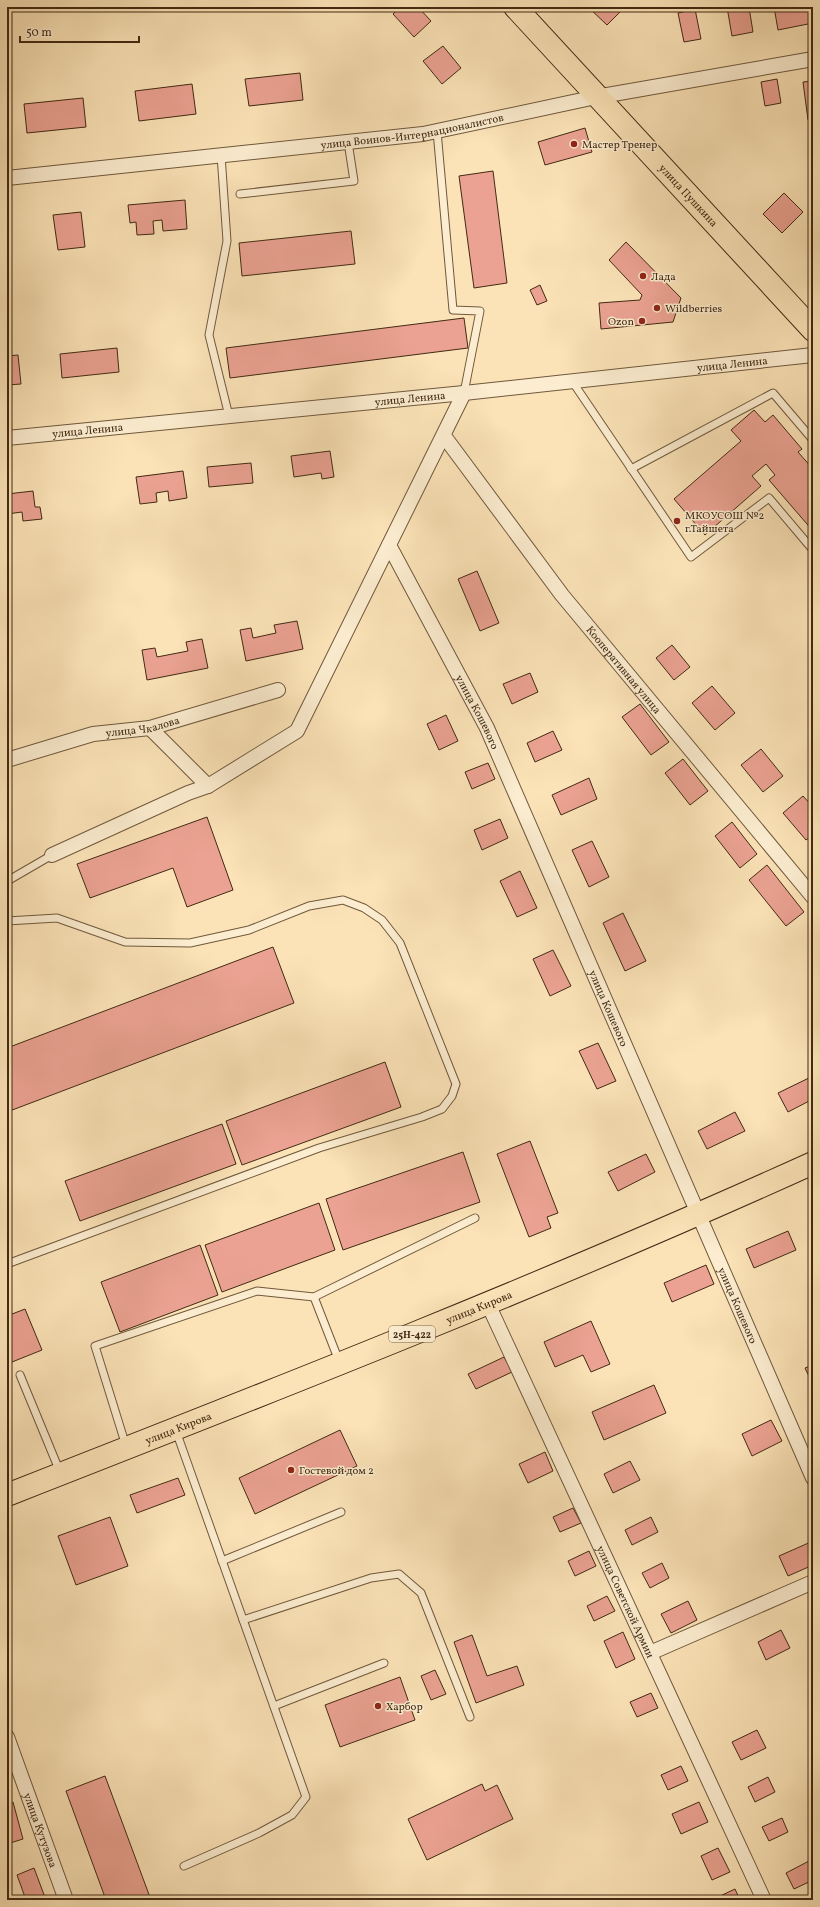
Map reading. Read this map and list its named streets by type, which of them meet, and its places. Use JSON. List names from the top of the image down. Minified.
{"streets":{"main road":["улица Пушкина","улица Кирова","25Н-422"],"street":["улица Воинов-Интернационалистов","улица Ленина","Кооперативная улица","улица Кошевого","улица Чкалова","улица Советской Армии","улица Кутузова"]},"crossings":[["улица Воинов-Интернационалистов","улица Пушкина"],["улица Кошевого","улица Кирова"],["улица Кирова","улица Советской Армии"]],"places":["Мастер Тренер","Лада","Wildberries","Ozon","МКОУСОШ №2 г.Тайшета","Гостевой дом 2","Харбор"],"scale_bar":"50 m"}
